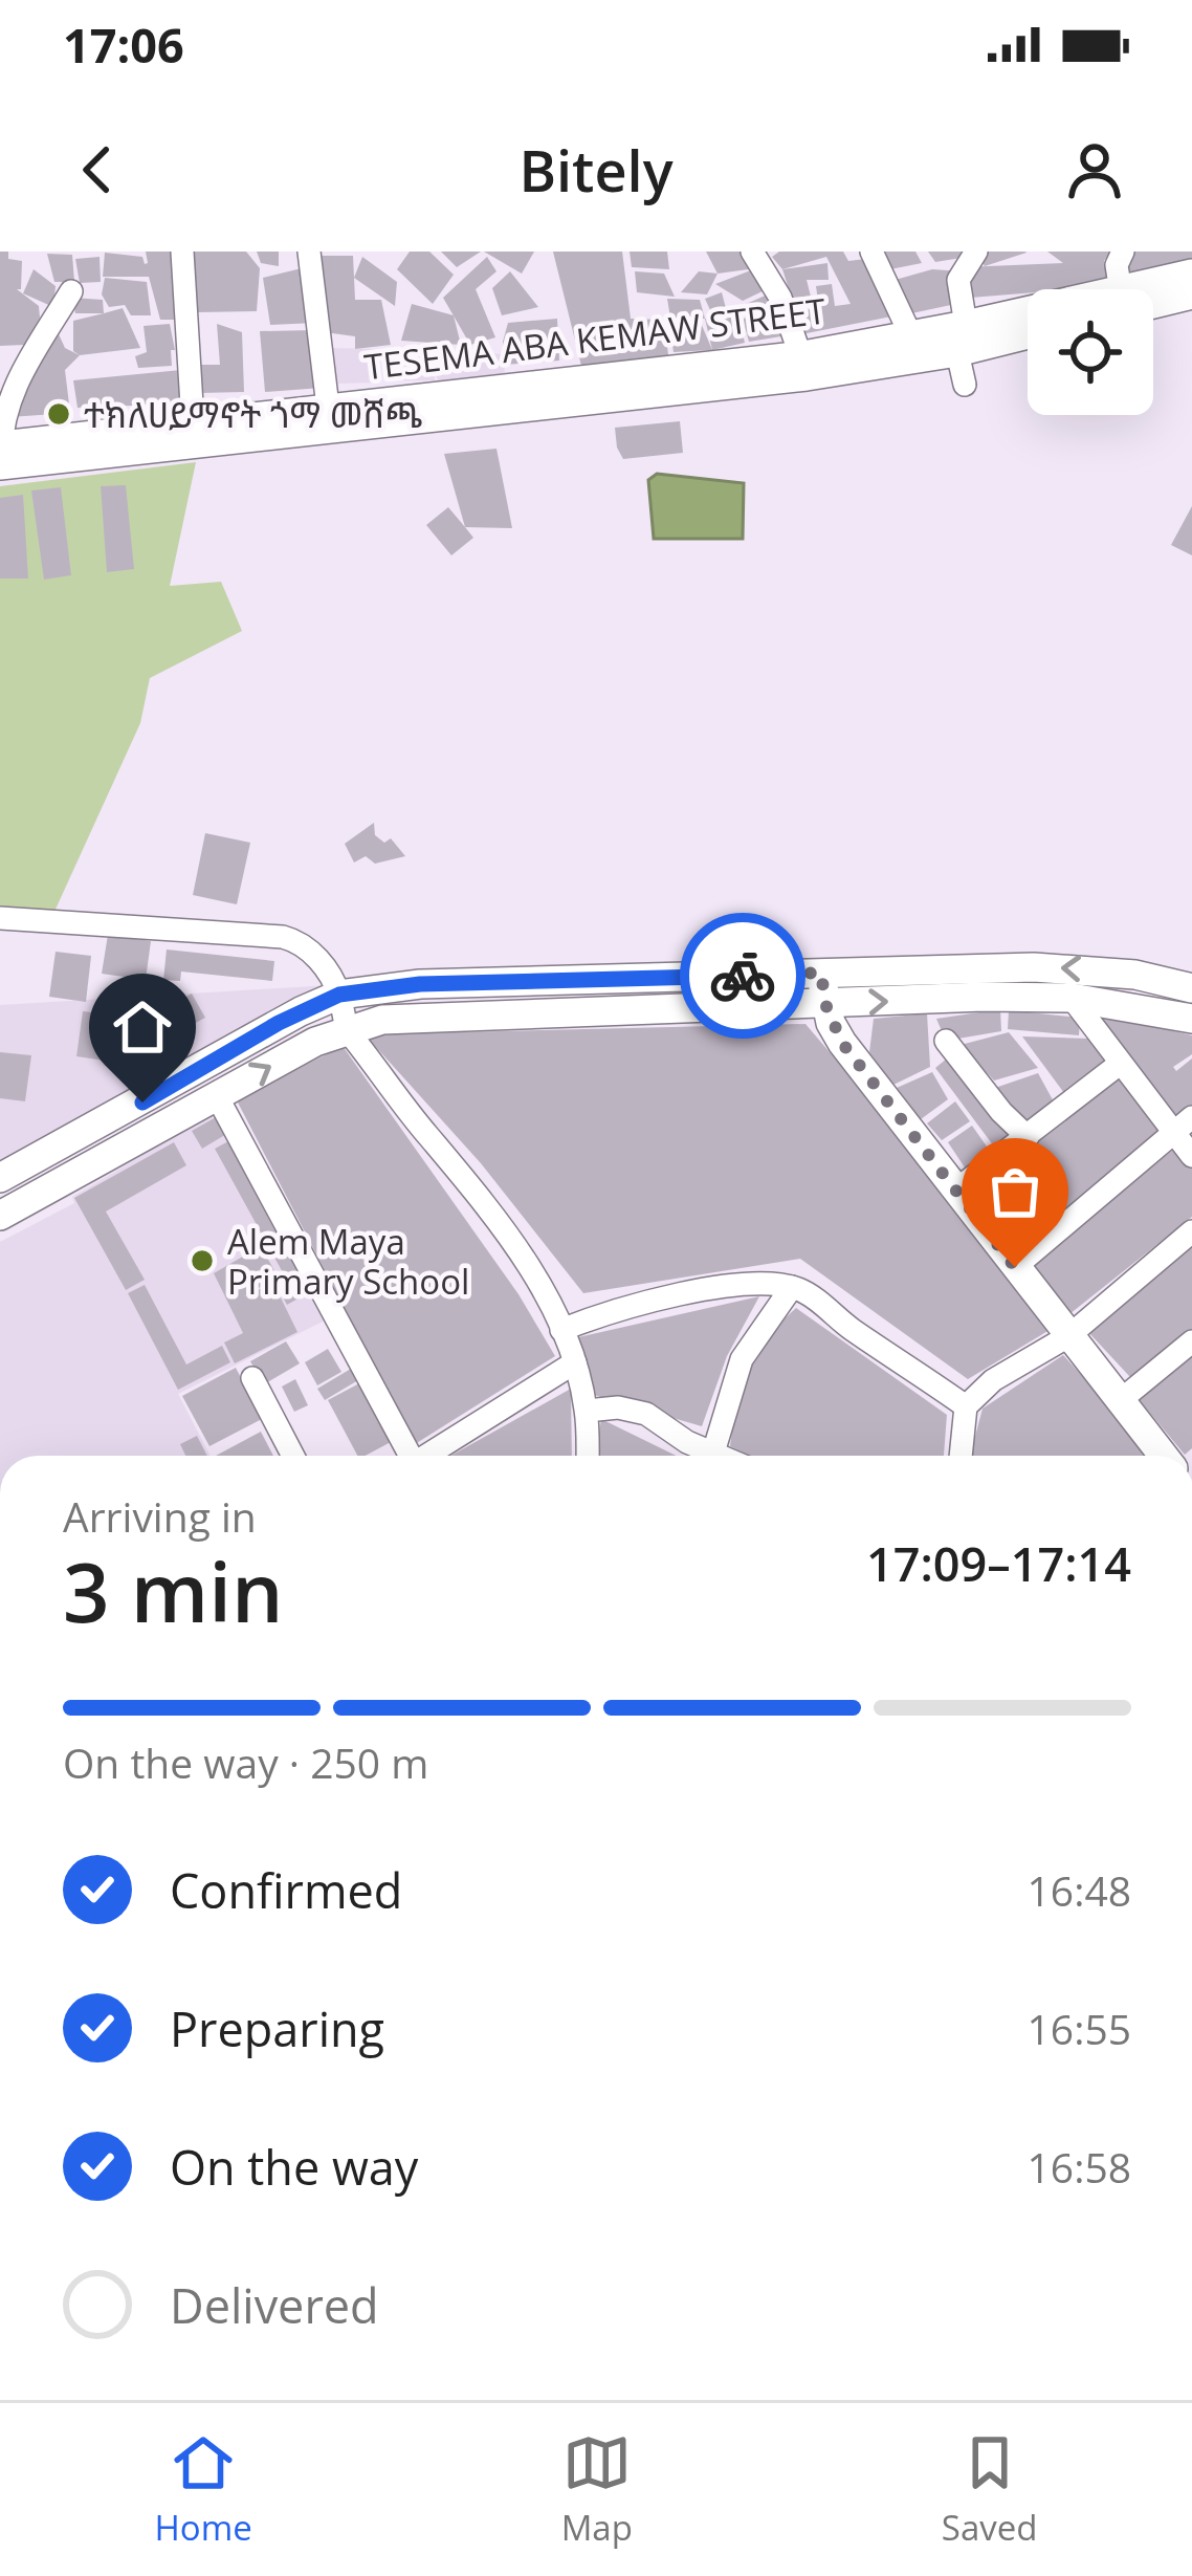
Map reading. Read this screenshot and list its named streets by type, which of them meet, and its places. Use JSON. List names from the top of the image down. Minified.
{"streets":{"main road":["TESEMA ABA KEMAW STREET"]},"places":["ተክለሀይማኖት ጎማ መሸጫ","Alem Maya Primary School"],"page":{"status":"17:06","header":"Bitely","heading":["3 min","Arriving in","17:09–17:14"],"bar":"On the way · 250 m","list":[["Confirmed","16:48"],["Preparing","16:55"],["On the way","16:58"],"Delivered"],"tabs":["Home","Map","Saved"]}}
